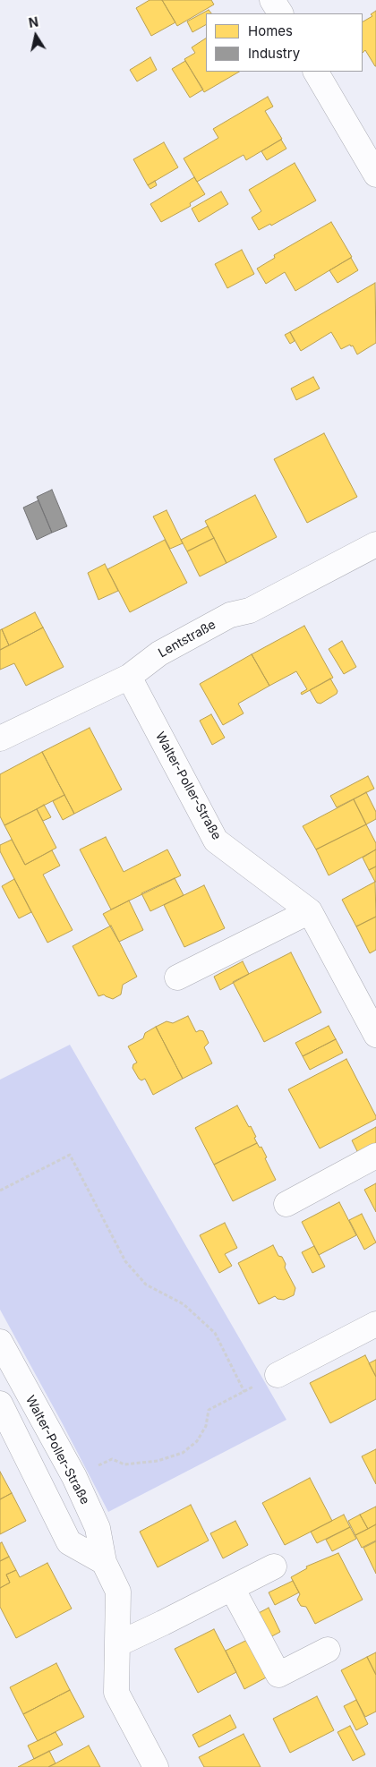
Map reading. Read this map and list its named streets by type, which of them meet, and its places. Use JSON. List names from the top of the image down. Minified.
{"streets":{"street":["Lentstraße","Walter-Poller-Straße"]},"crossings":[["Lentstraße","Walter-Poller-Straße"]],"legend":["Homes","Industry"],"north":"top"}
